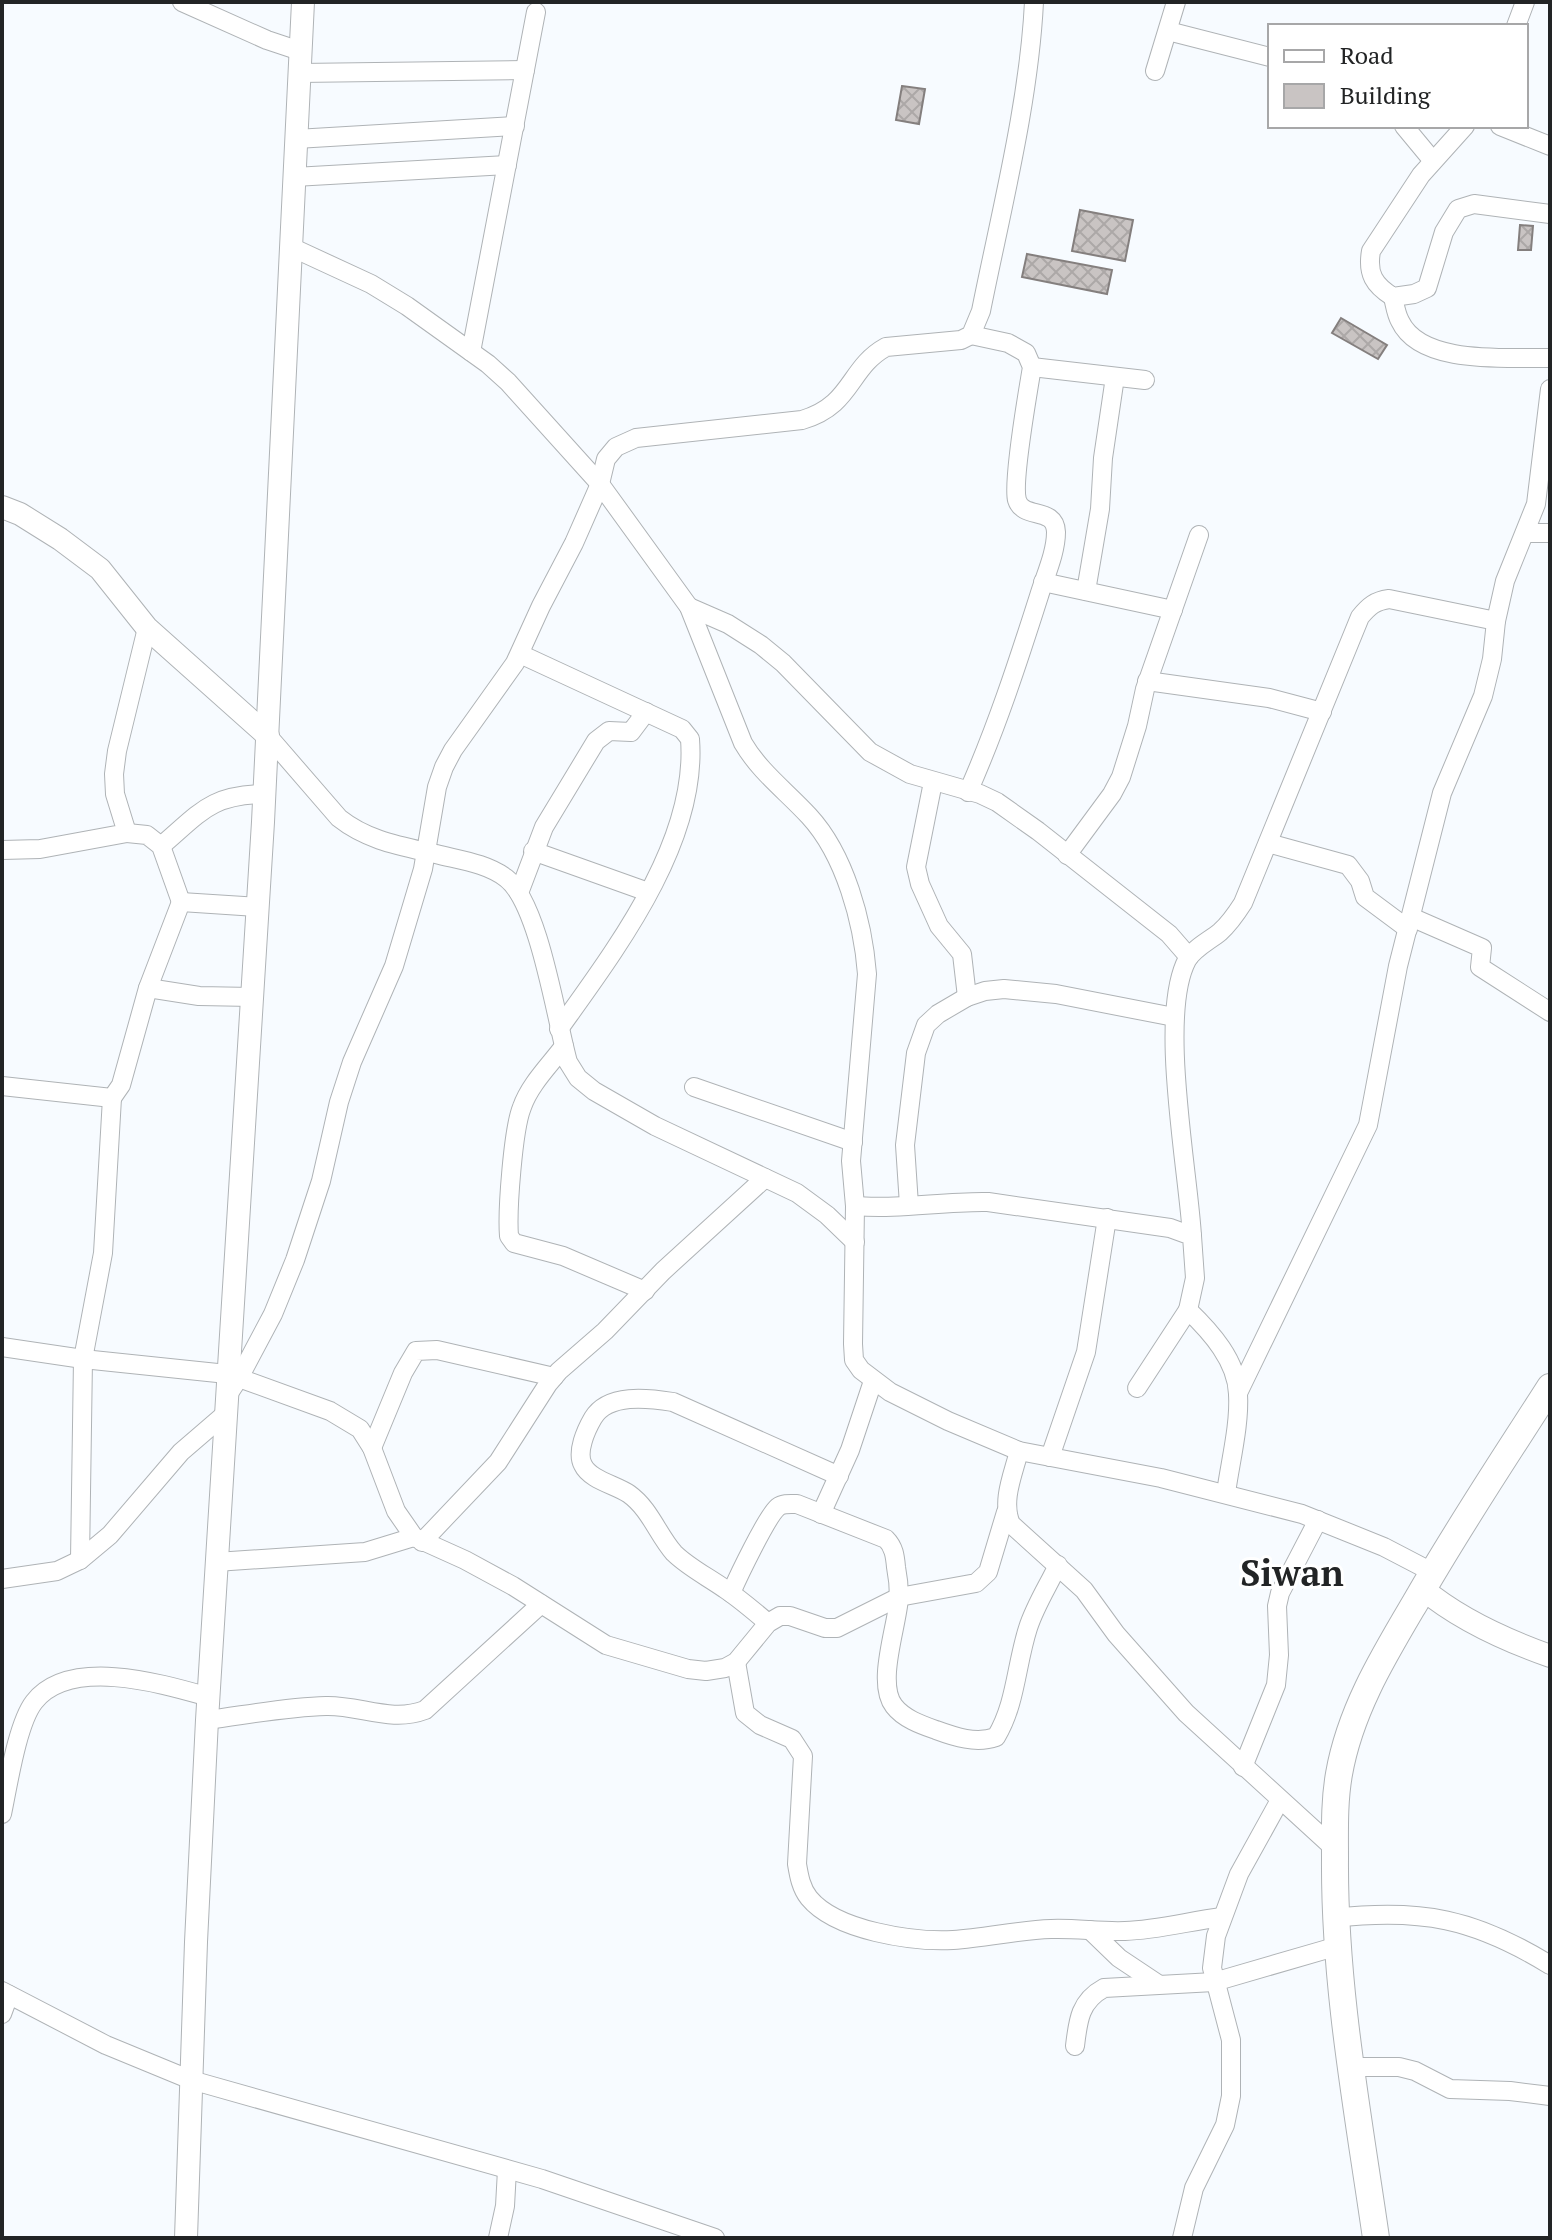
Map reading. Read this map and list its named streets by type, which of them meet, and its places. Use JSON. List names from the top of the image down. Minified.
{"districts":["Siwan"],"legend":["Road","Building"]}
